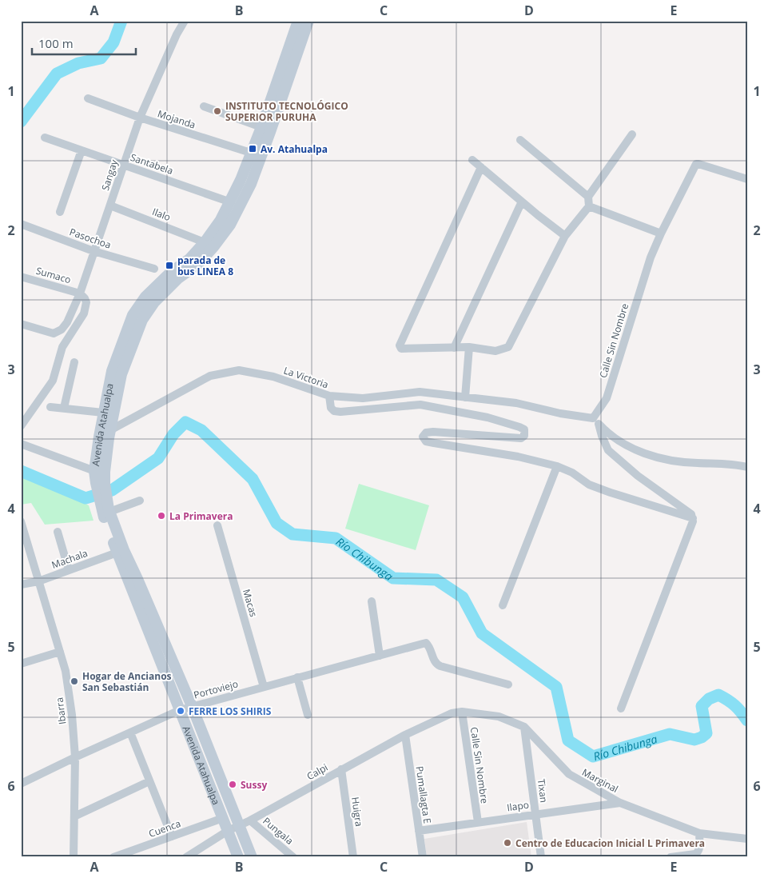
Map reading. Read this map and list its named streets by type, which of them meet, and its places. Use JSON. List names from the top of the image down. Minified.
{"streets":{"main road":["Avenida Atahualpa"],"street":["Mojanda","Santabela","Sangay","Ilalo","Pasochoa","Sumaco","Calle Sin Nombre","La Victoria","Machala","Macas","Portoviejo","Ibarra","Calpi","Marginal","Tixan","Pumallagta E","Ilapo","Huigra","Cuenca","Pungala"]},"crossings":[["Mojanda","Sangay"],["Mojanda","Avenida Atahualpa"],["Santabela","Sangay"],["Santabela","Avenida Atahualpa"],["Sangay","Ilalo"],["Sangay","Pasochoa"],["Sangay","Sumaco"],["Ilalo","Avenida Atahualpa"],["Calle Sin Nombre","La Victoria"],["Calle Sin Nombre","Calpi"],["Calle Sin Nombre","Marginal"],["Calle Sin Nombre","Ilapo"],["La Victoria","Avenida Atahualpa"],["Avenida Atahualpa","Machala"],["Avenida Atahualpa","Portoviejo"],["Avenida Atahualpa","Calpi"],["Avenida Atahualpa","Cuenca"],["Machala","Ibarra"],["Macas","Portoviejo"],["Portoviejo","Ibarra"],["Calpi","Marginal"],["Calpi","Pumallagta E"],["Calpi","Huigra"],["Calpi","Pungala"],["Marginal","Tixan"],["Marginal","Ilapo"],["Tixan","Ilapo"],["Pumallagta E","Ilapo"]],"water":["Río Chibunga"],"places":{"other":["INSTITUTO TECNOLÓGICO SUPERIOR PURUHA","La Primavera","Hogar de Ancianos San Sebastián","FERRE LOS SHIRIS","Sussy","Centro de Educacion Inicial L Primavera"],"transit":["Av. Atahualpa","parada de bus LINEA 8"]},"scale_bar":"100 m","grid":{"columns":["A","B","C","D","E"],"rows":["1","2","3","4","5","6"]}}
